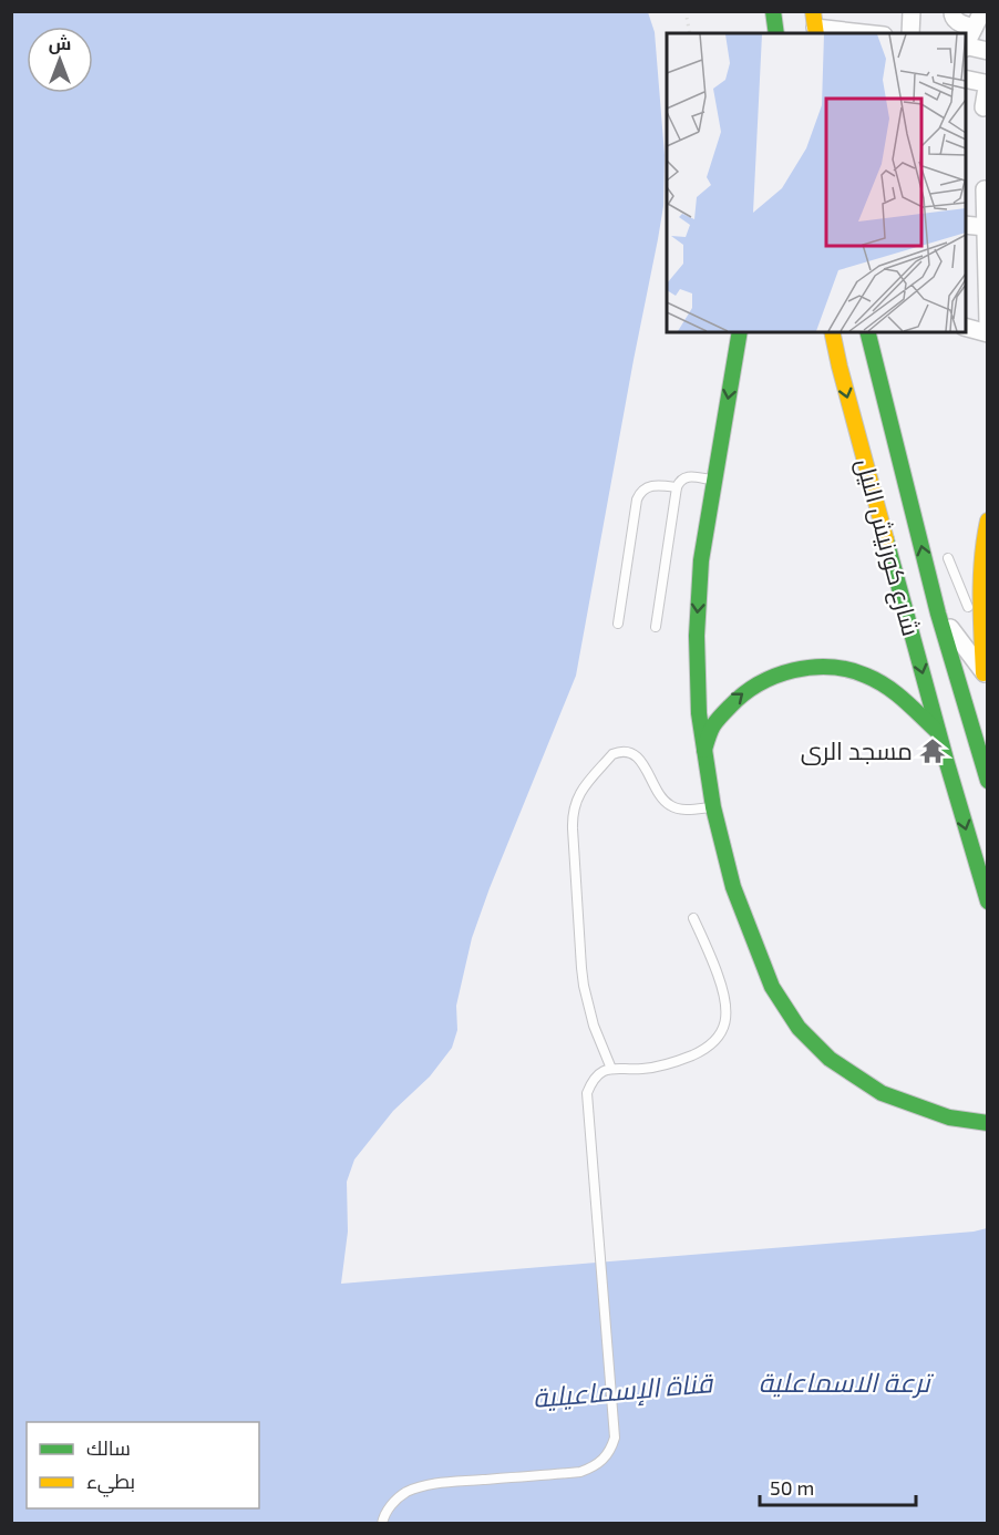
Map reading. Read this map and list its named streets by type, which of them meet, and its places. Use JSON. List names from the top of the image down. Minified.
{"streets":{"main road":["شارع كورنيش النيل"]},"water":["ترعة الاسماعلية","قناة الإسماعيلية"],"places":{"temple":["مسجد الرى"]},"legend":["سالك","بطيء"],"scale_bar":"50 m","north":"top"}
